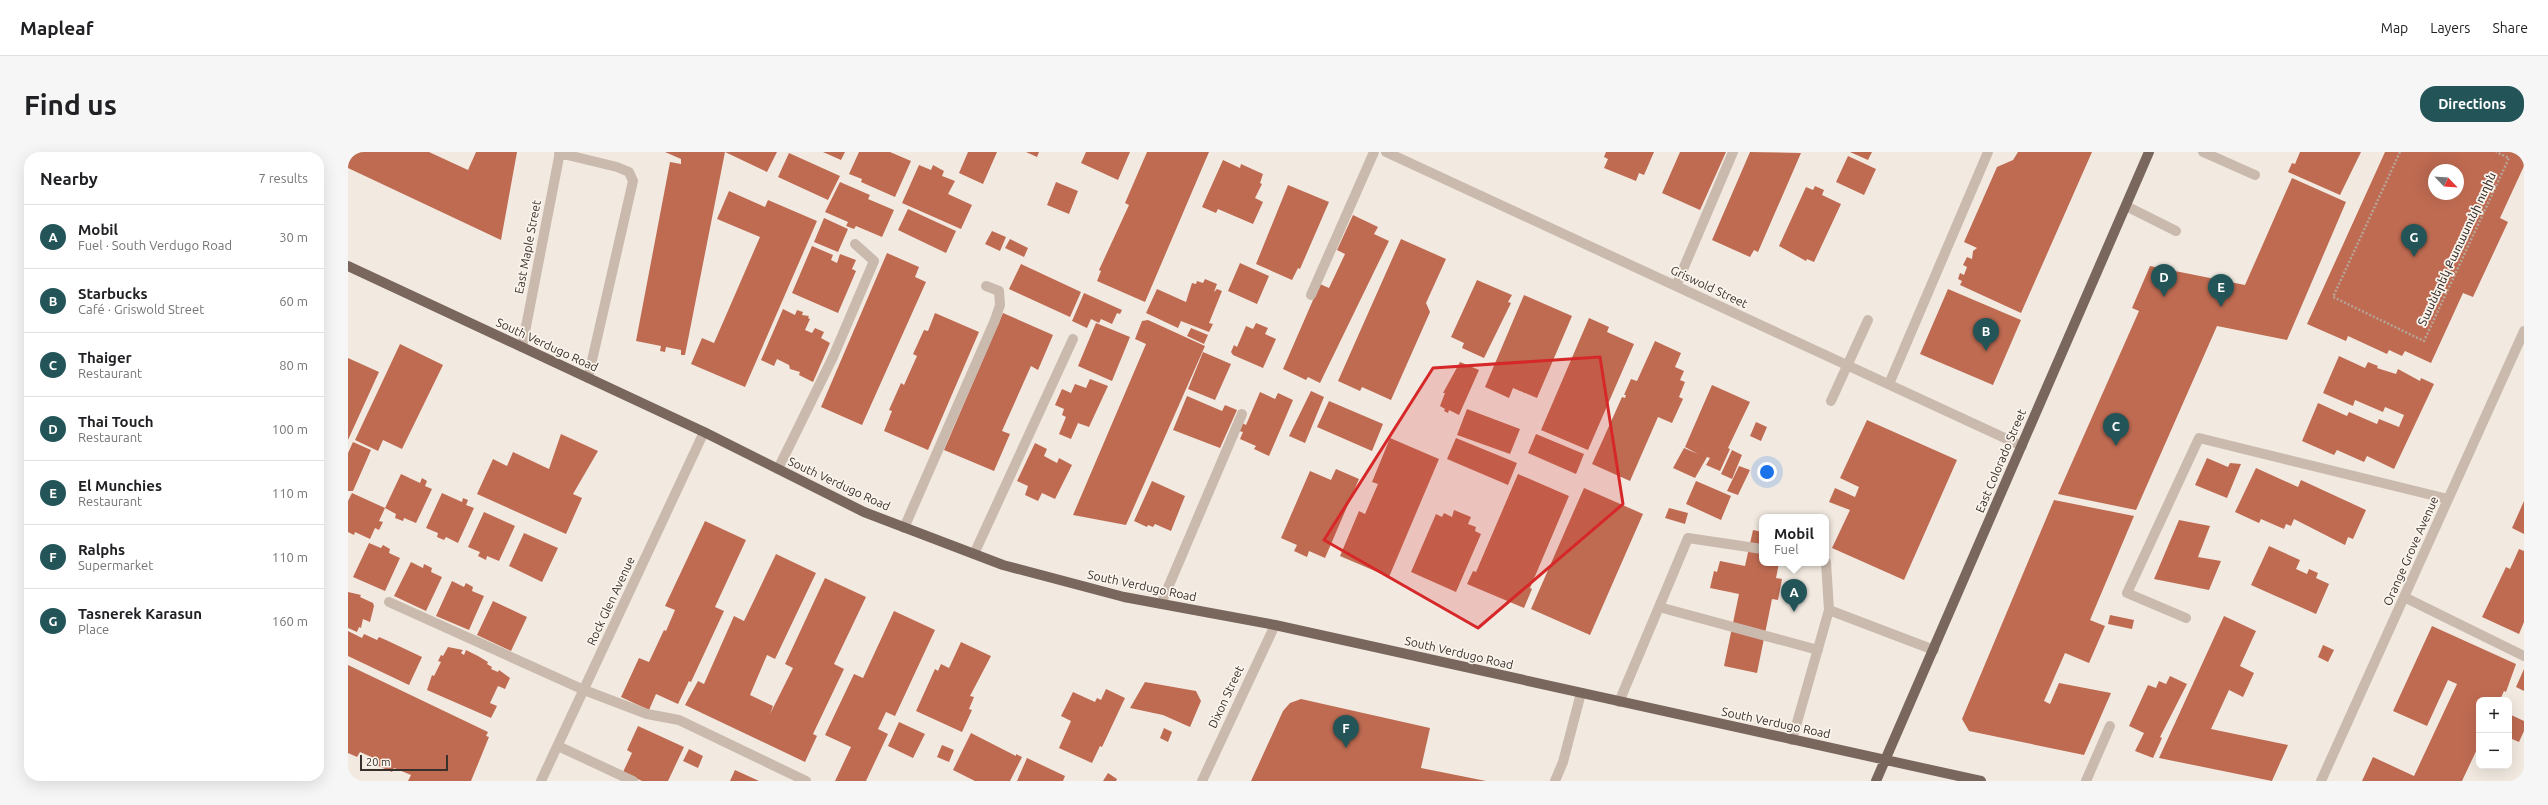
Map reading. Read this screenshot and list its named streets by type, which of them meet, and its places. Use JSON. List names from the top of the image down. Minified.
{"streets":{"main road":["South Verdugo Road","East Colorado Street"],"street":["East Maple Street","Griswold Street","Orange Grove Avenue","Rock Glen Avenue","Dixon Street"],"path":["Տասներեկ Քառասունի ուղին"]},"crossings":[["East Maple Street","South Verdugo Road"],["Griswold Street","East Colorado Street"],["South Verdugo Road","East Colorado Street"],["South Verdugo Road","Rock Glen Avenue"],["South Verdugo Road","Dixon Street"]],"scale_bar":"20 m","north":"bottom right","page":{"header":"Mapleaf","nav":["Map","Layers","Share"],"buttons":"Directions","title":"Find us","heading":["Nearby","7 results"],"list":[{"mark":"A","name":"Mobil","note":"Fuel · South Verdugo Road","value":"30 m"},{"mark":"B","name":"Starbucks","note":"Café · Griswold Street","value":"60 m"},{"mark":"C","name":"Thaiger","note":"Restaurant","value":"80 m"},{"mark":"D","name":"Thai Touch","note":"Restaurant","value":"100 m"},{"mark":"E","name":"El Munchies","note":"Restaurant","value":"110 m"},{"mark":"F","name":"Ralphs","note":"Supermarket","value":"110 m"},{"mark":"G","name":"Tasnerek Karasun","note":"Place","value":"160 m"}],"pins":["G","D","E","B","C","A","F"],"popup":["Mobil","Fuel"],"map_buttons":["+","−"],"scale":"20 m"}}
